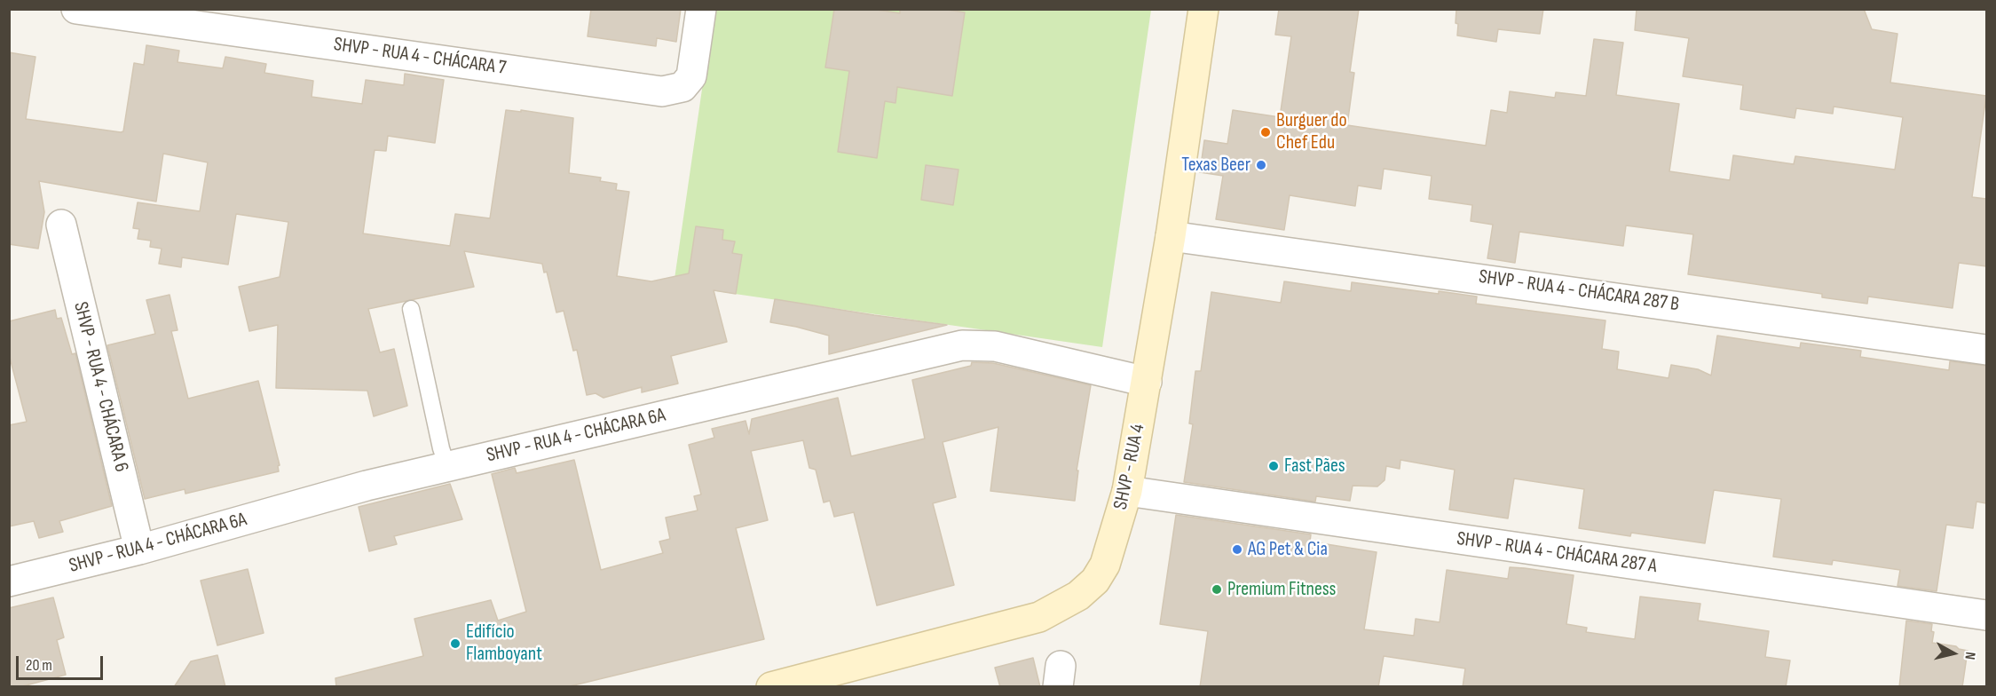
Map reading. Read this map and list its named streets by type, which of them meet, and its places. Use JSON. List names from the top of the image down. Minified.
{"streets":{"street":["SHVP - RUA 4 - CHÁCARA 7","SHVP - RUA 4 - CHÁCARA 287 B","SHVP - RUA 4 - CHÁCARA 6","SHVP - RUA 4 - CHÁCARA 6A","SHVP - RUA 4","SHVP - RUA 4 - CHÁCARA 287 A"]},"crossings":[["SHVP - RUA 4 - CHÁCARA 287 B","SHVP - RUA 4"],["SHVP - RUA 4 - CHÁCARA 6","SHVP - RUA 4 - CHÁCARA 6A"],["SHVP - RUA 4 - CHÁCARA 6A","SHVP - RUA 4"],["SHVP - RUA 4","SHVP - RUA 4 - CHÁCARA 287 A"]],"places":["Burguer do Chef Edu","Texas Beer","Fast Pães","AG Pet & Cia","Premium Fitness","Edifício Flamboyant"],"scale_bar":"20 m","north":"right"}
